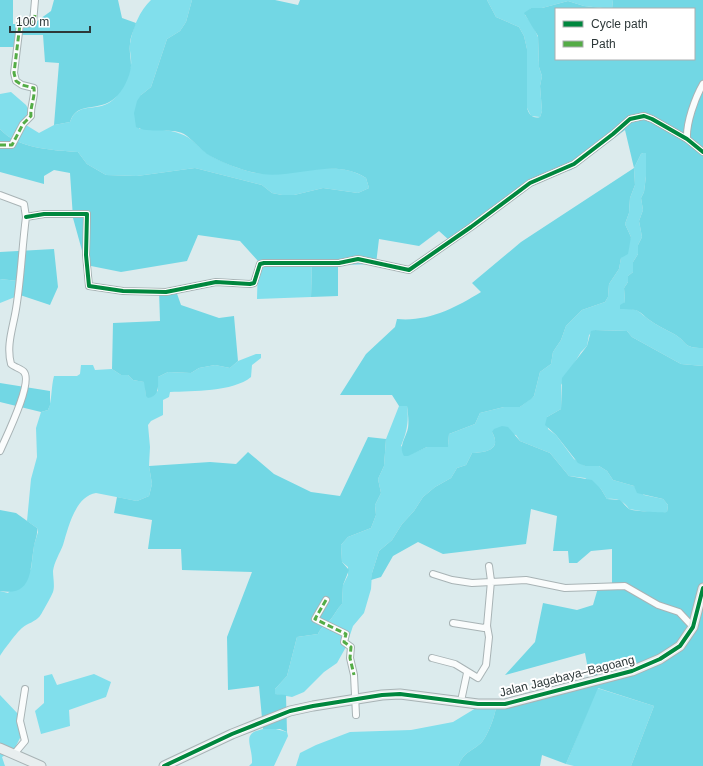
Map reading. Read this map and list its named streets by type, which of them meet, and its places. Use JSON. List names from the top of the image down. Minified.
{"streets":{"street":["Jalan Jagabaya–Bagoang"]},"legend":["Cycle path","Path"],"scale_bar":"100 m"}
